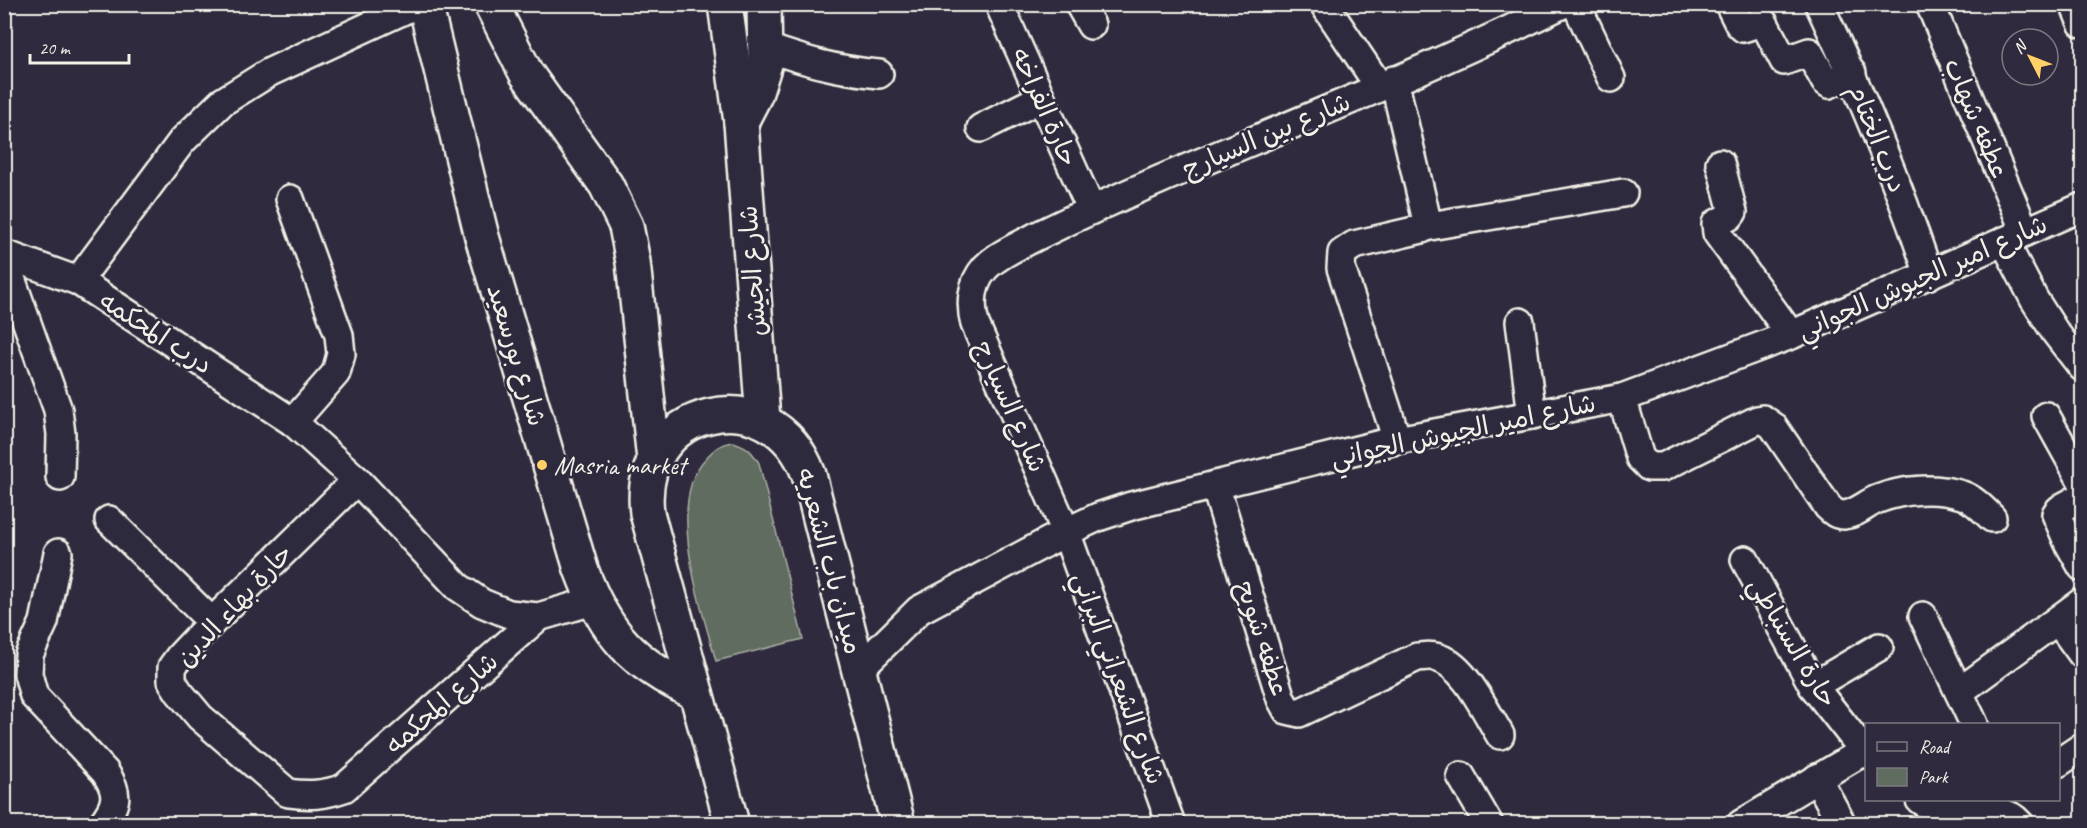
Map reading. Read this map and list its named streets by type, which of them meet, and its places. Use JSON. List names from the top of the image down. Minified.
{"streets":{"main road":["شارع الجيش","شارع بورسعيد","ميدان باب الشعريه"],"street":["حارة الفراخه","عطفه شهاب","شارع بين السيارج","درب الختام","شارع امير الجيوش الجواني","درب المحكمه","شارع السيارج","حارة بهاء الدين","عطفه شويح","حارة السنباطي","شارع الشعراني البراني","شارع المحكمه"]},"crossings":[["حارة الفراخه","شارع بين السيارج"],["عطفه شهاب","شارع امير الجيوش الجواني"],["شارع بين السيارج","شارع السيارج"],["درب الختام","شارع امير الجيوش الجواني"],["شارع الجيش","ميدان باب الشعريه"],["شارع امير الجيوش الجواني","شارع السيارج"],["شارع امير الجيوش الجواني","ميدان باب الشعريه"],["شارع امير الجيوش الجواني","عطفه شويح"],["شارع امير الجيوش الجواني","شارع الشعراني البراني"],["درب المحكمه","شارع بورسعيد"],["درب المحكمه","حارة بهاء الدين"],["درب المحكمه","شارع المحكمه"],["شارع بورسعيد","ميدان باب الشعريه"],["شارع السيارج","شارع الشعراني البراني"],["حارة بهاء الدين","شارع المحكمه"]],"places":["Masria market"],"legend":["Road","Park"],"scale_bar":"20 m","north":"top left"}
